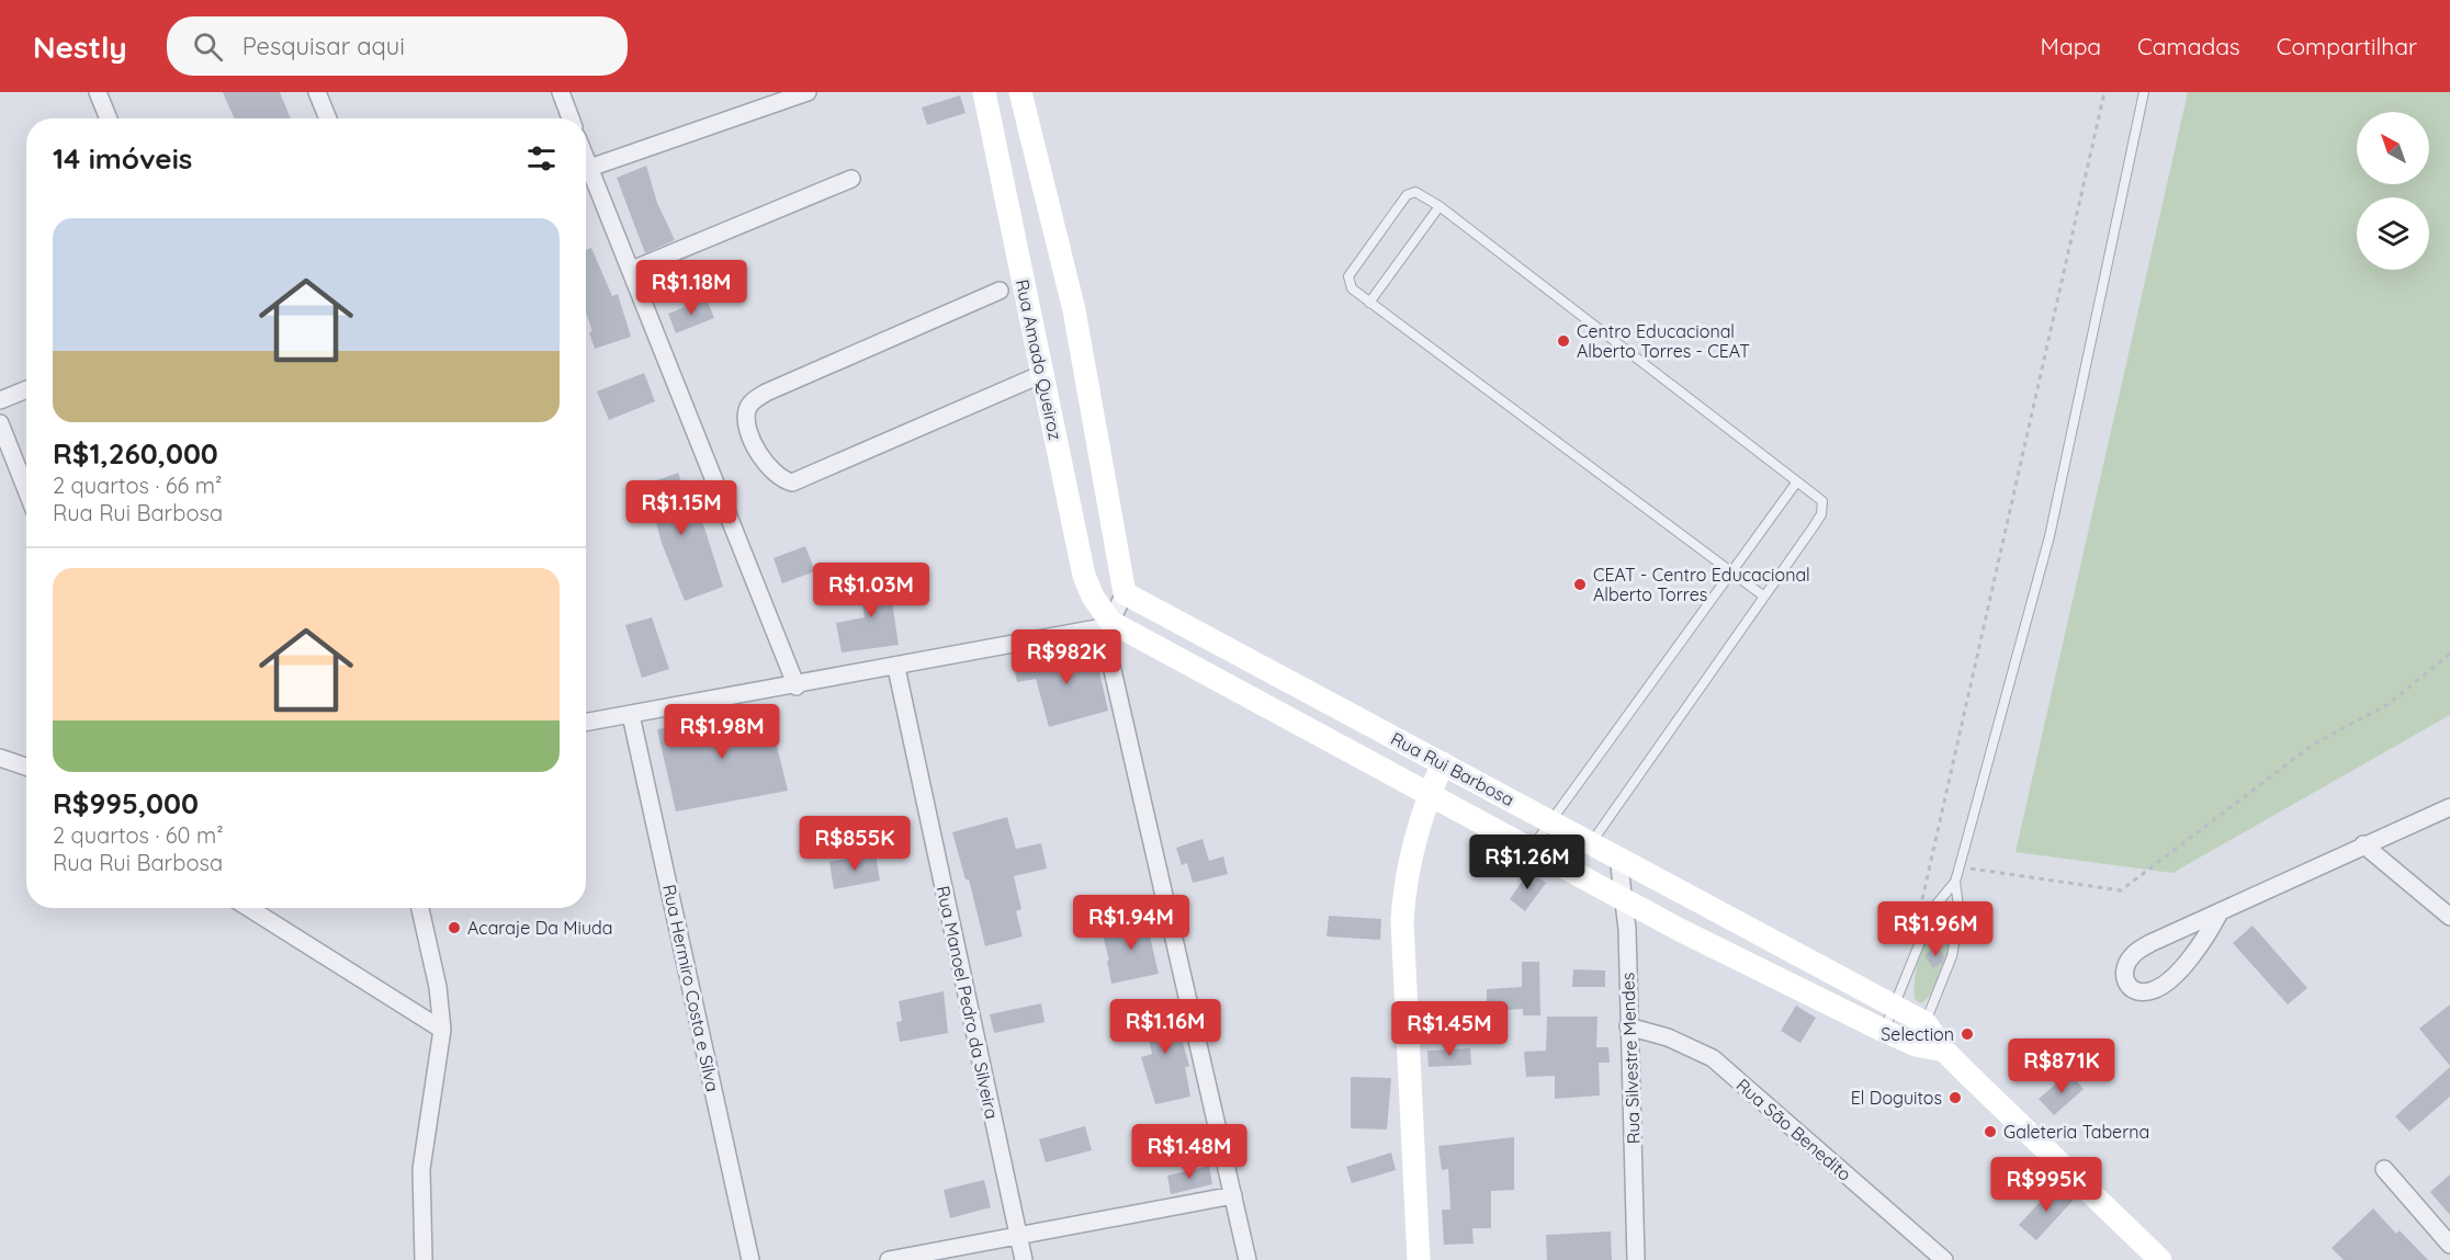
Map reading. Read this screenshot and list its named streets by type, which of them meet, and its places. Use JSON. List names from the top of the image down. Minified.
{"streets":{"street":["Rua Amado Queiroz","Rua Rui Barbosa","Rua Hermiro Costa e Silva","Rua Manoel Pedro da Silveira","Rua Silvestre Mendes","Rua São Benedito"]},"crossings":[["Rua Amado Queiroz","Rua Rui Barbosa"],["Rua Rui Barbosa","Rua Silvestre Mendes"],["Rua Silvestre Mendes","Rua São Benedito"]],"places":["Centro Educacional Alberto Torres - CEAT","CEAT - Centro Educacional Alberto Torres","Acaraje Da Miuda","Selection","El Doguitos","Galeteria Taberna"],"north":"top left","page":{"header":"Nestly","search":"Pesquisar aqui","nav":["Mapa","Camadas","Compartilhar"],"heading":"14 imóveis","list":[{"name":"R$1,260,000","note":"2 quartos · 66 m² · Rua Rui Barbosa"},{"name":"R$995,000","note":"2 quartos · 60 m² · Rua Rui Barbosa"}],"price":["R$1.18M","R$1.15M","R$1.03M","R$982K","R$1.98M","R$855K","R$1.26M","R$1.94M","R$1.96M","R$1.16M","R$1.45M","R$871K","R$1.48M","R$995K"]}}
